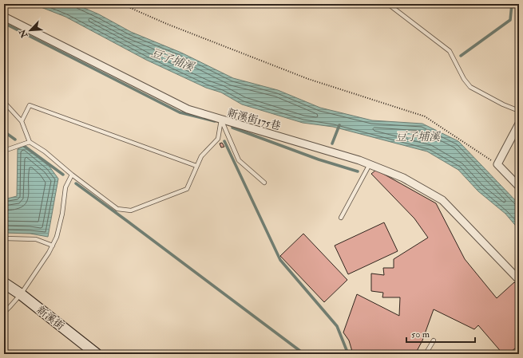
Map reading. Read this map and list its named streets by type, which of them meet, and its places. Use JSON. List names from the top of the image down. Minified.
{"streets":{"street":["新溪街175巷","新溪街"]},"water":["豆子埔溪"],"scale_bar":"50 m","north":"bottom left"}
